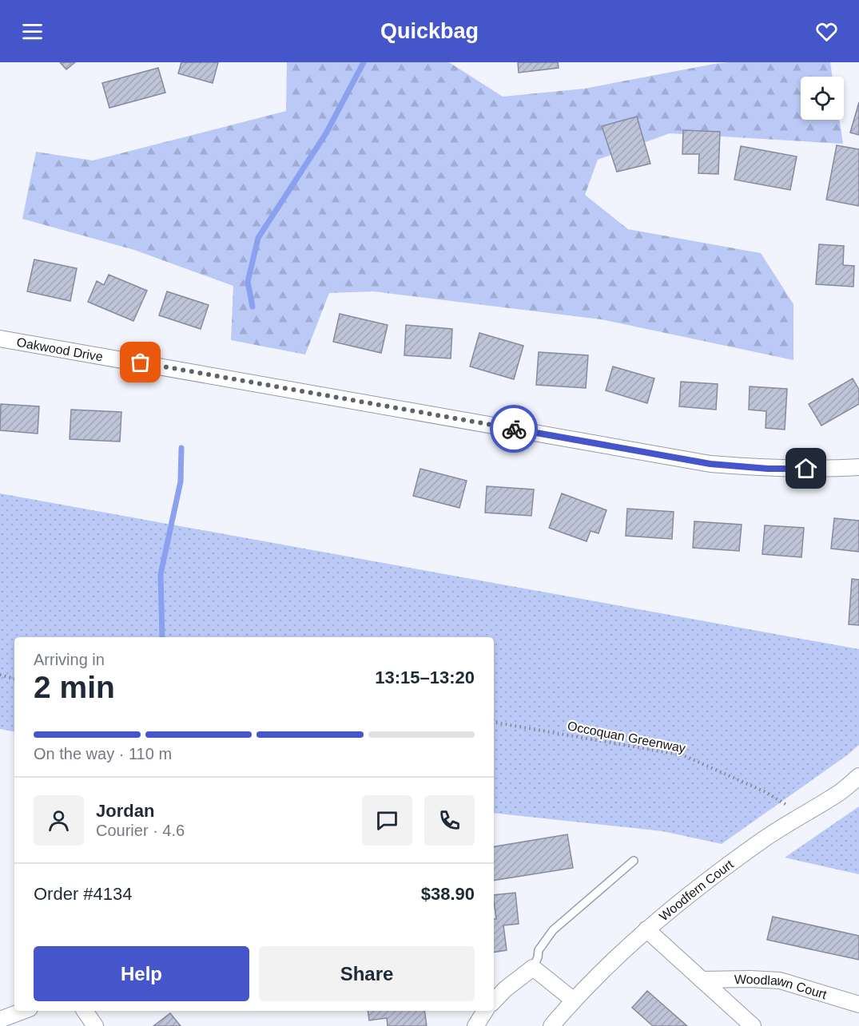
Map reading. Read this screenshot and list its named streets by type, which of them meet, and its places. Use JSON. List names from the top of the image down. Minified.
{"streets":{"street":["Oakwood Drive","Woodfern Court","Woodlawn Court"],"path":["Occoquan Greenway"]},"crossings":[["Occoquan Greenway","Woodfern Court"],["Woodfern Court","Woodlawn Court"]],"page":{"header":"Quickbag","heading":["2 min","Arriving in","13:15–13:20"],"panel":["Jordan","Courier · 4.6","Order #4134","$38.90"],"bar":"On the way · 110 m","buttons":["Help","Share"]}}
